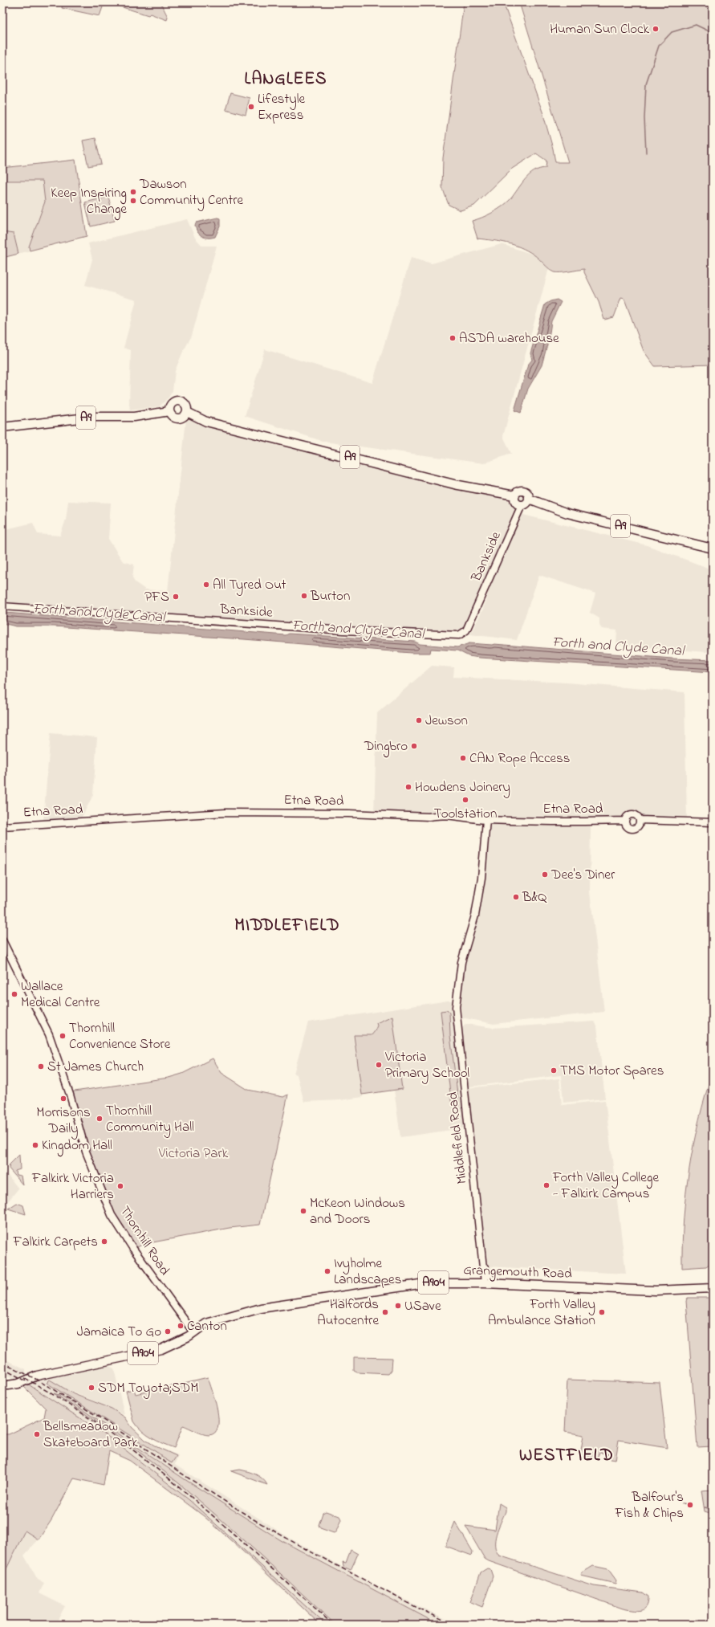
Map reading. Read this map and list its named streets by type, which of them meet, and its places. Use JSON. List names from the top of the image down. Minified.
{"streets":{"main road":["A9","Grangemouth Road","A904"],"street":["Bankside","Etna Road","Middlefield Road","Thornhill Road"]},"crossings":[["A9","Bankside"],["Etna Road","Middlefield Road"],["Middlefield Road","Grangemouth Road"],["Thornhill Road","Grangemouth Road"],["Thornhill Road","A904"],["Grangemouth Road","A904"]],"districts":["LANGLEES","MIDDLEFIELD","WESTFIELD"],"water":["Forth and Clyde Canal"],"parks":["Victoria Park"],"places":["Human Sun Clock","Lifestyle Express","Dawson Community Centre","Keep Inspiring Change","ASDA warehouse","All Tyred Out","Burton","PFS","Jewson","Dingbro","CAN Rope Access","Howdens Joinery","Toolstation","Dee's Diner","B&Q","Wallace Medical Centre","Thornhill Convenience Store","Victoria Primary School","St James Church","TMS Motor Spares","Morrisons Daily","Thornhill Community Hall","Kingdom Hall","Forth Valley College - Falkirk Campus","Falkirk Victoria Harriers","McKeon Windows and Doors","Falkirk Carpets","Ivyholme Landscapes","USave","Halfords Autocentre","Forth Valley Ambulance Station","Canton","Jamaica To Go","SDM Toyota;SDM","Bellsmeadow Skateboard Park","Balfour's Fish & Chips"]}
